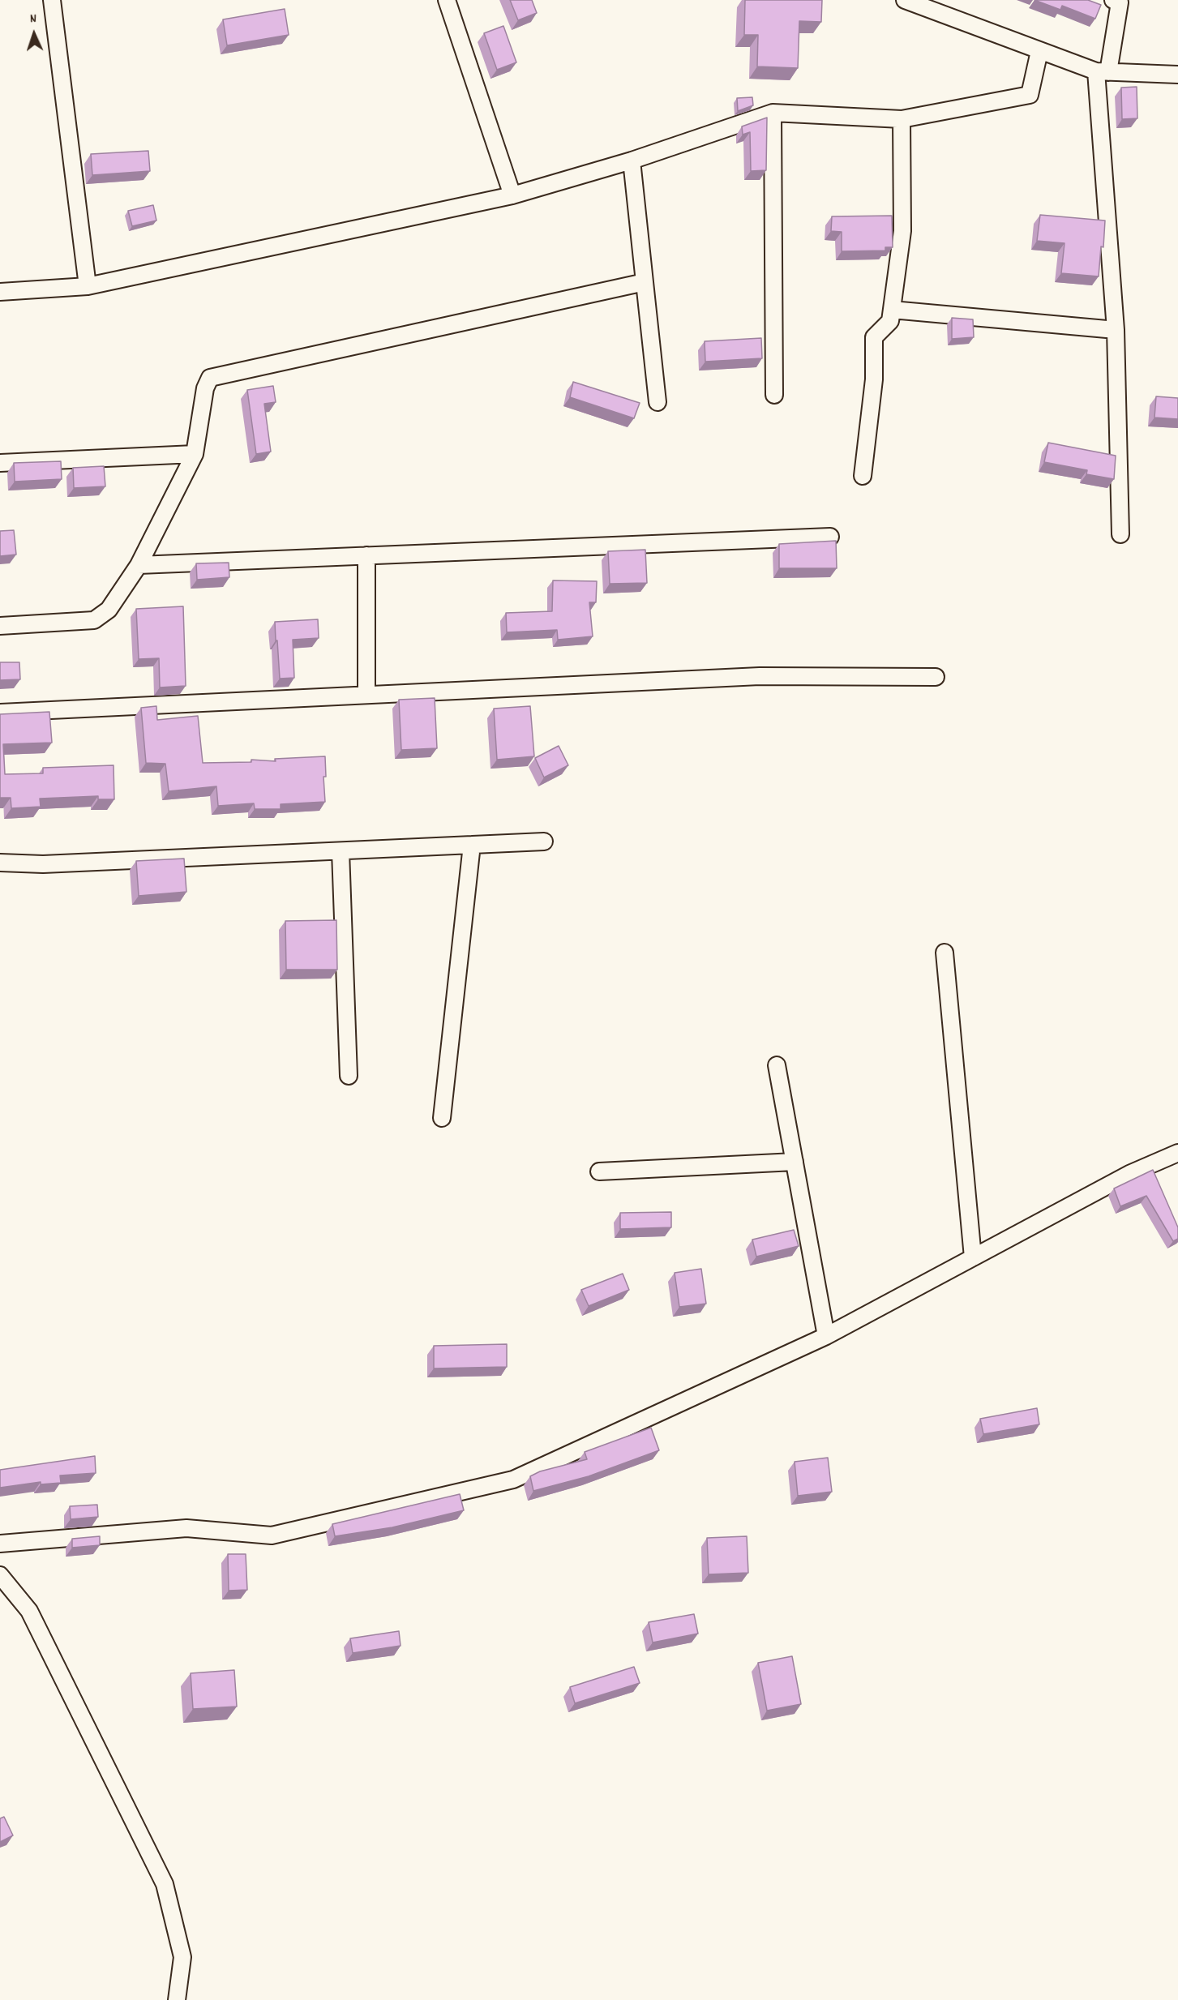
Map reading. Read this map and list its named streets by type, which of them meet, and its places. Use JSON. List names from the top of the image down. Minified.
{"north":"top"}
